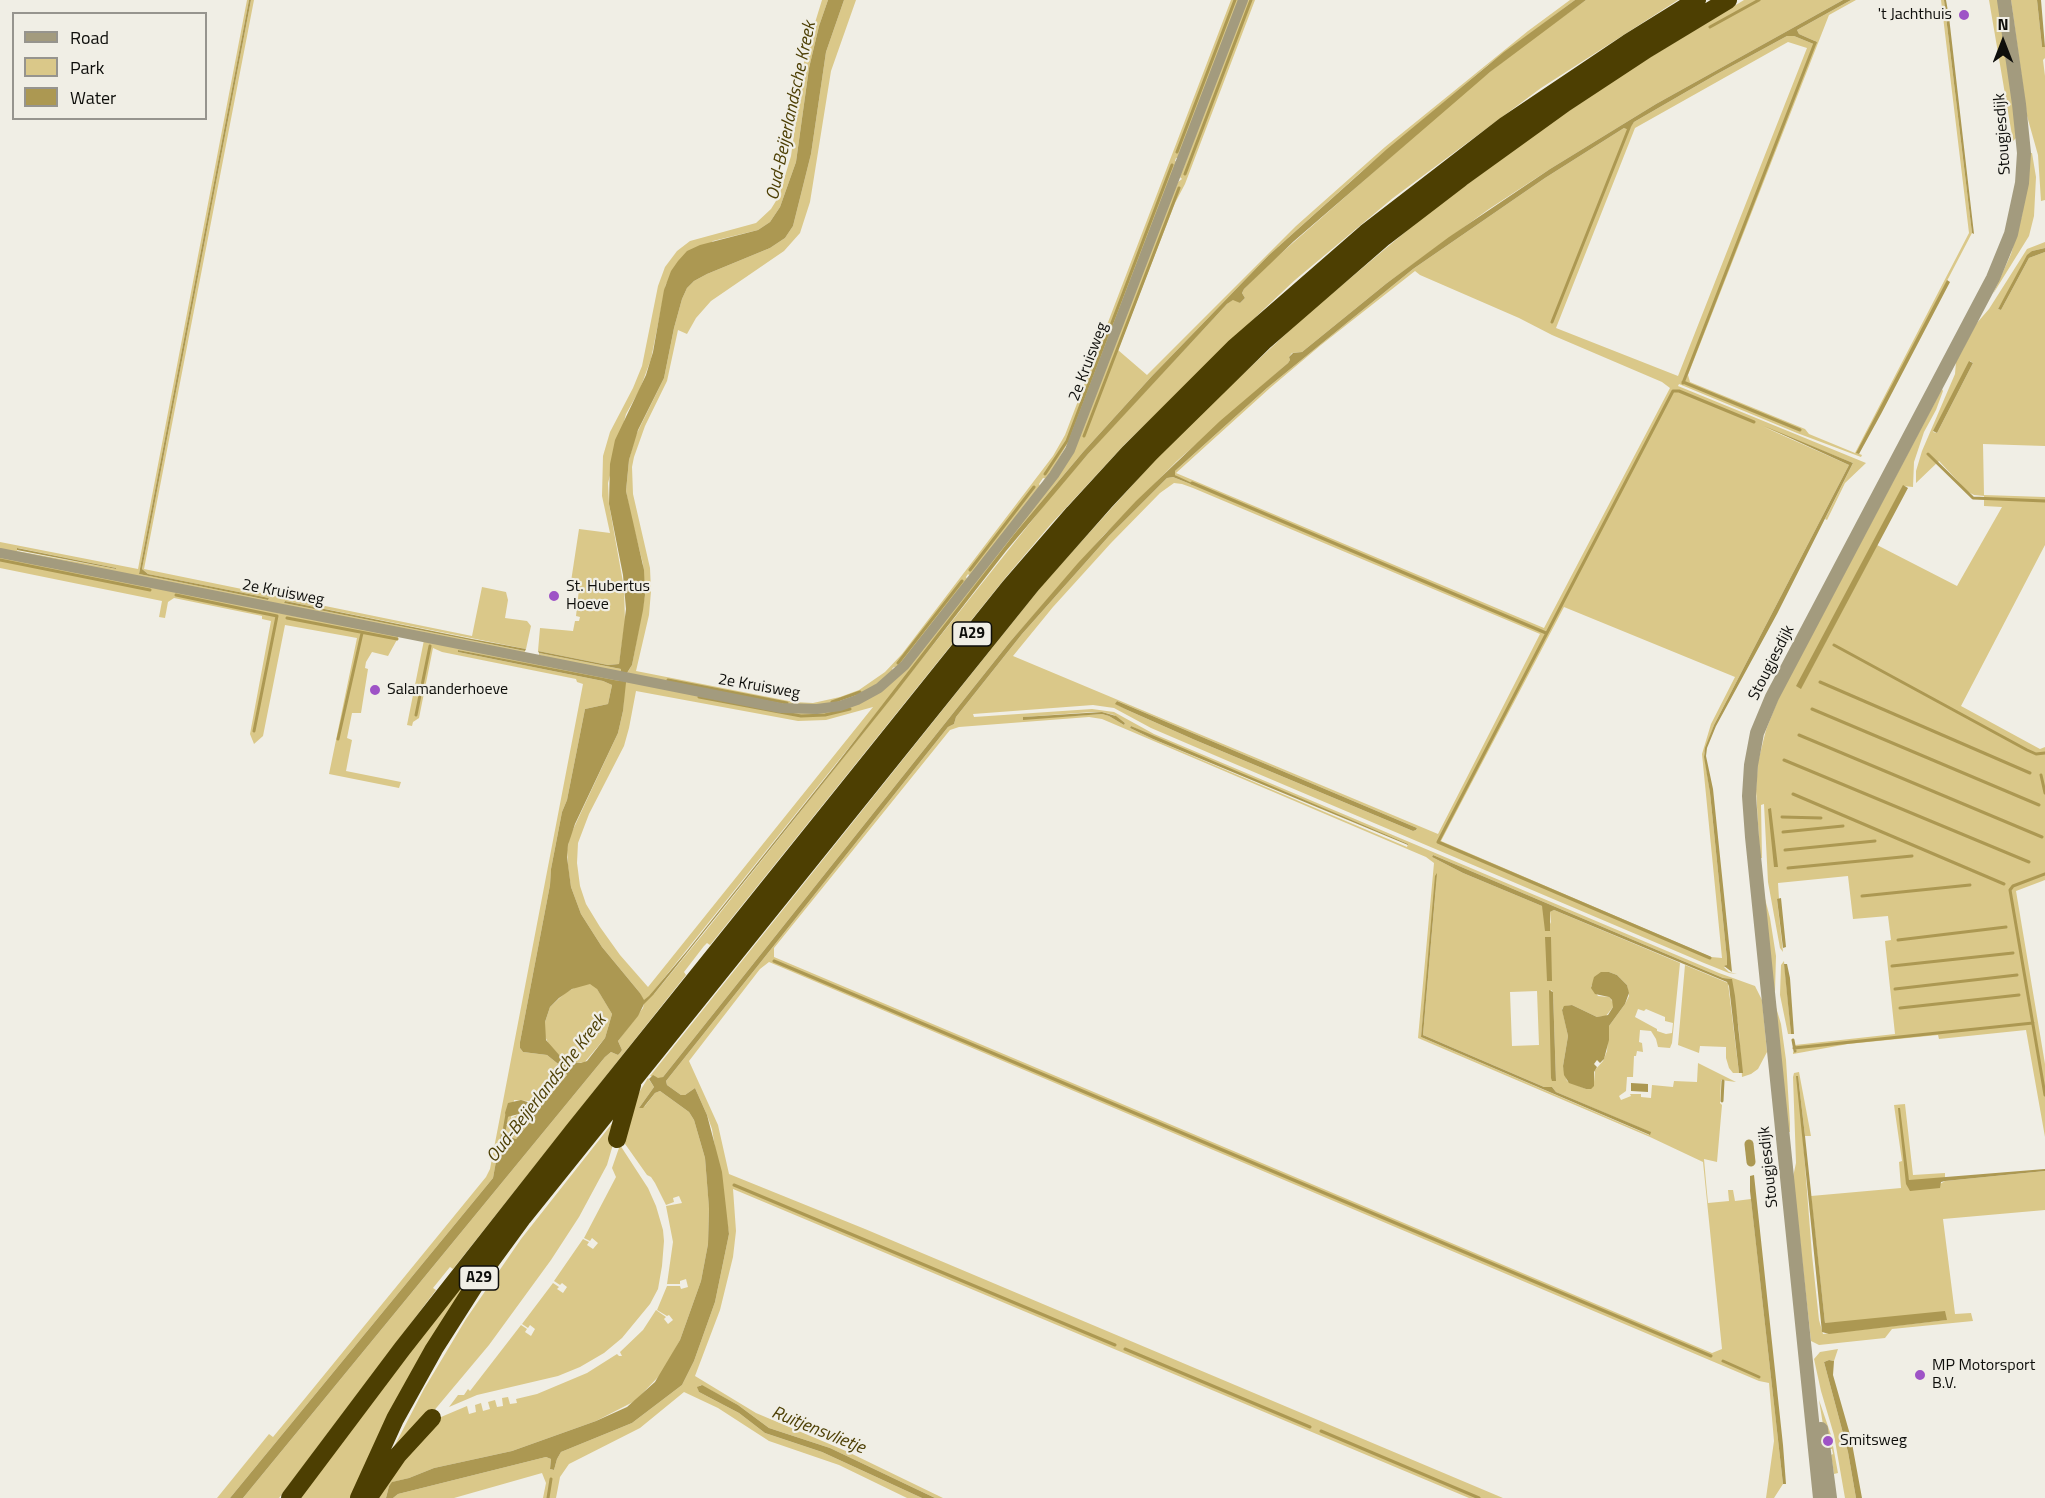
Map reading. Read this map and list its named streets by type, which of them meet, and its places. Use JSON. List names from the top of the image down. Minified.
{"streets":{"highway":["A29"],"street":["Stougjesdijk","2e Kruisweg"]},"water":["Oud-Beijerlandsche Kreek","Ruitjensvlietje"],"places":["'t Jachthuis","St. Hubertus Hoeve","Salamanderhoeve","MP Motorsport B.V.","Smitsweg"],"legend":["Road","Park","Water"],"north":"top"}
